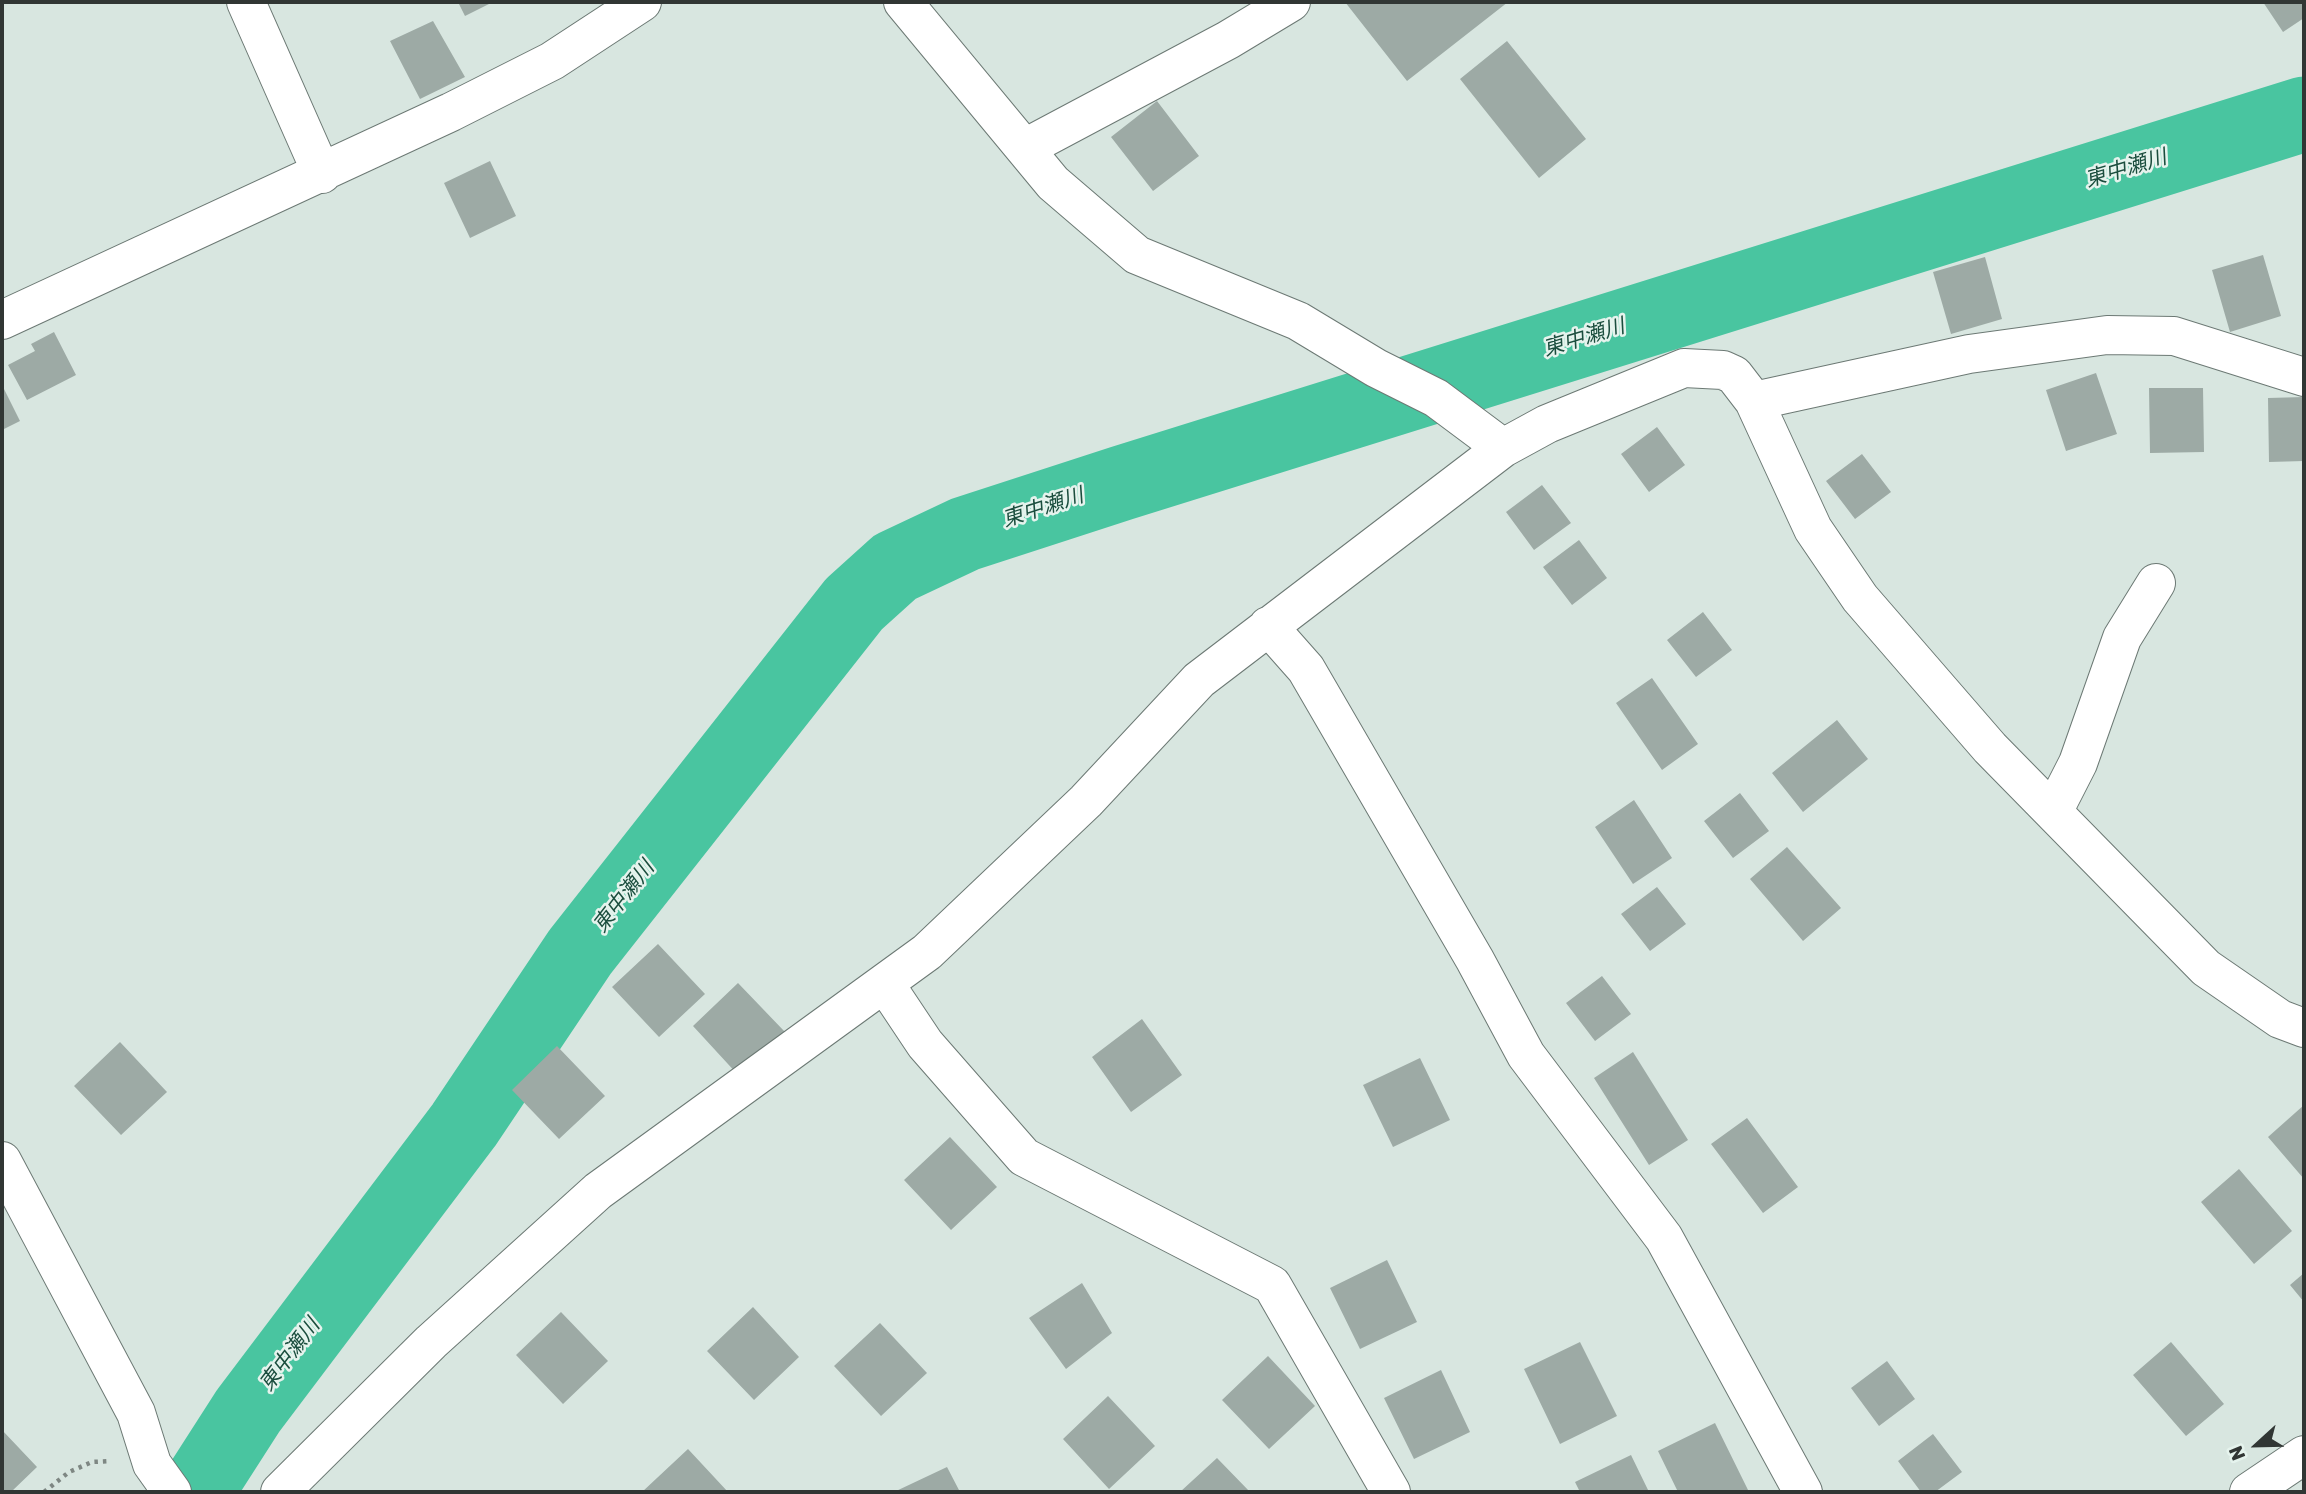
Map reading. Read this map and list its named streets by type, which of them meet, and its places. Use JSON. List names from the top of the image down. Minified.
{"water":["東中瀬川"],"north":"left"}
